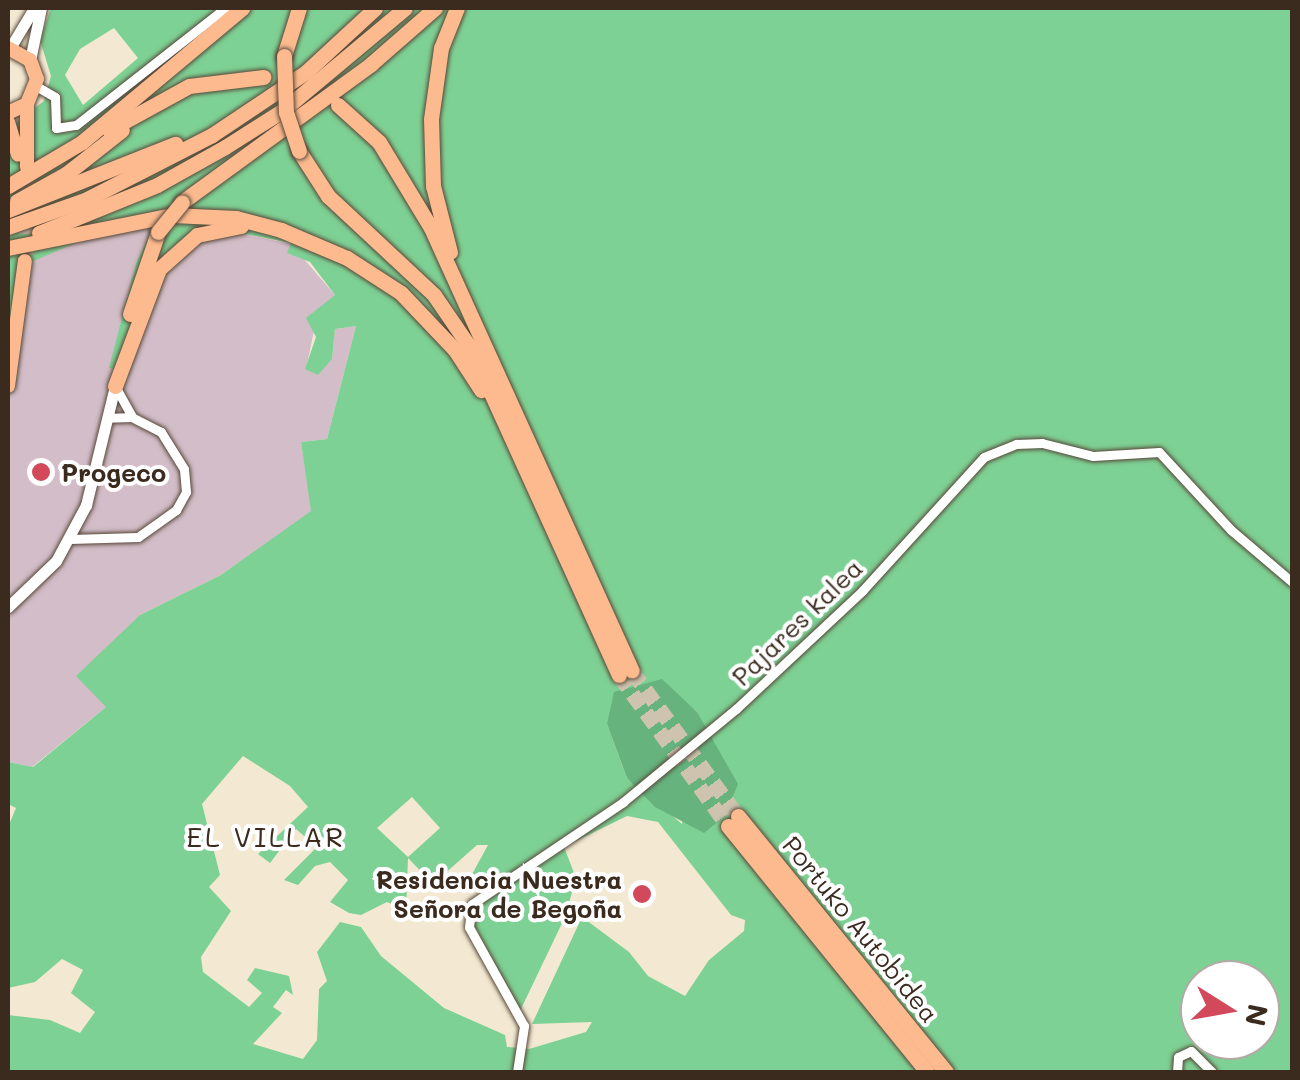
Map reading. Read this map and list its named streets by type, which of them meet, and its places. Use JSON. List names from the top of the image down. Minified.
{"streets":{"highway":["Portuko Autobidea"],"street":["Pajares kalea"]},"districts":["EL VILLAR"],"places":["Progeco","Residencia Nuestra Señora de Begoña"],"north":"right"}
